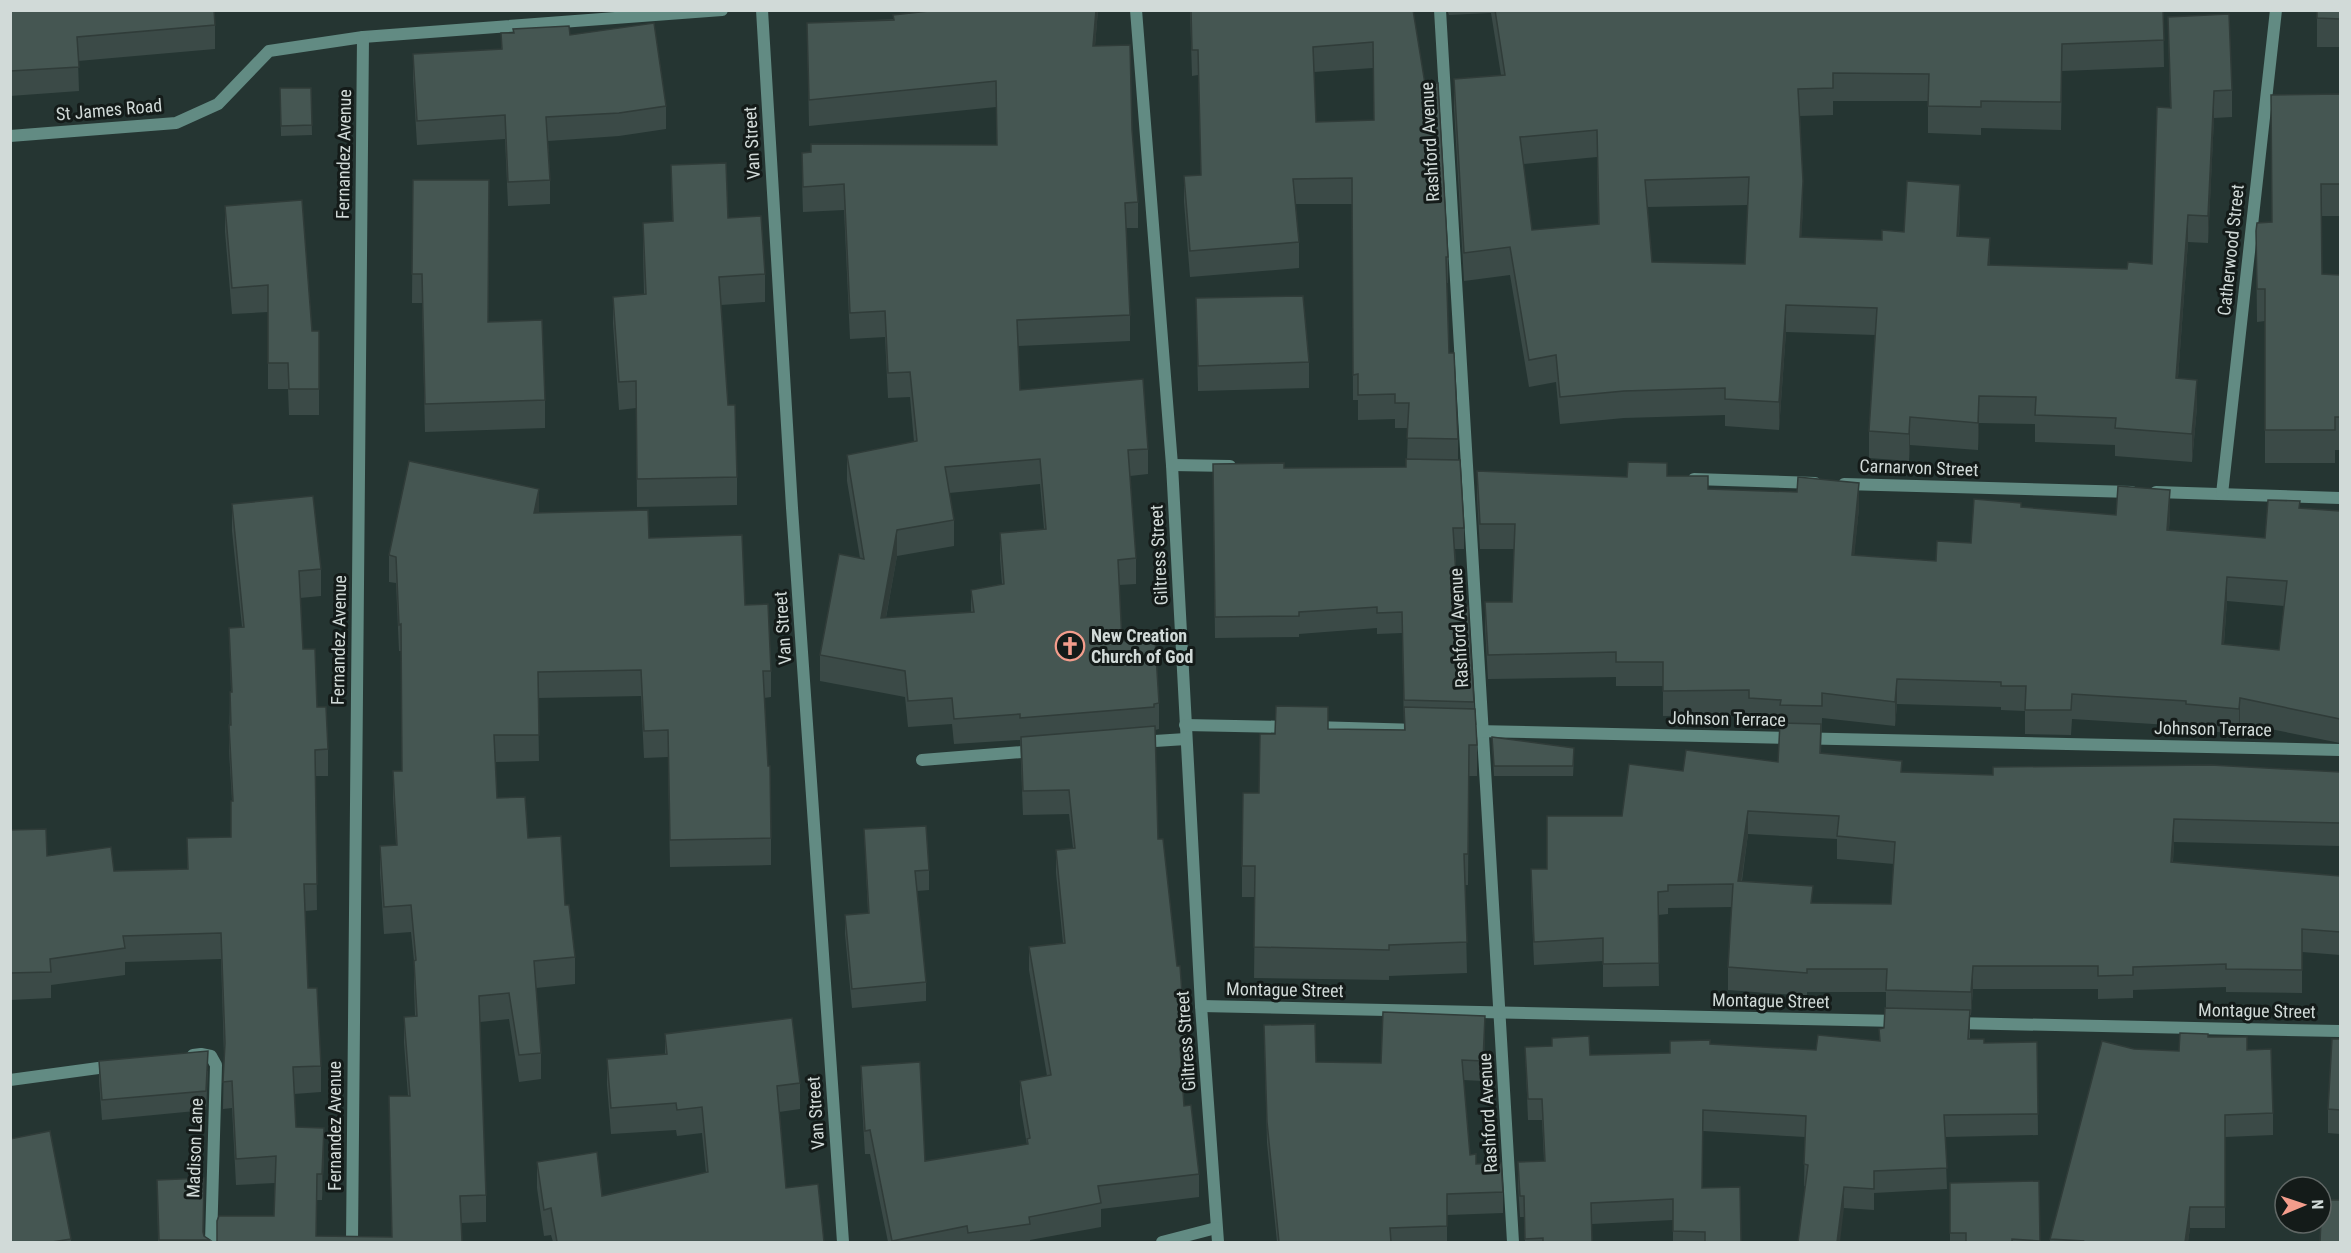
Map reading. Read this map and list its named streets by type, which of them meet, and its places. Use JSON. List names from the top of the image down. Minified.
{"streets":{"street":["St James Road","Rashford Avenue","Van Street","Fernandez Avenue","Catherwood Street","Carnarvon Street","Giltress Street","Johnson Terrace","Montague Street","Madison Lane"]},"crossings":[["St James Road","Fernandez Avenue"],["Rashford Avenue","Johnson Terrace"],["Rashford Avenue","Montague Street"],["Catherwood Street","Carnarvon Street"],["Giltress Street","Montague Street"]],"places":{"church":["New Creation Church of God"]},"north":"right"}
